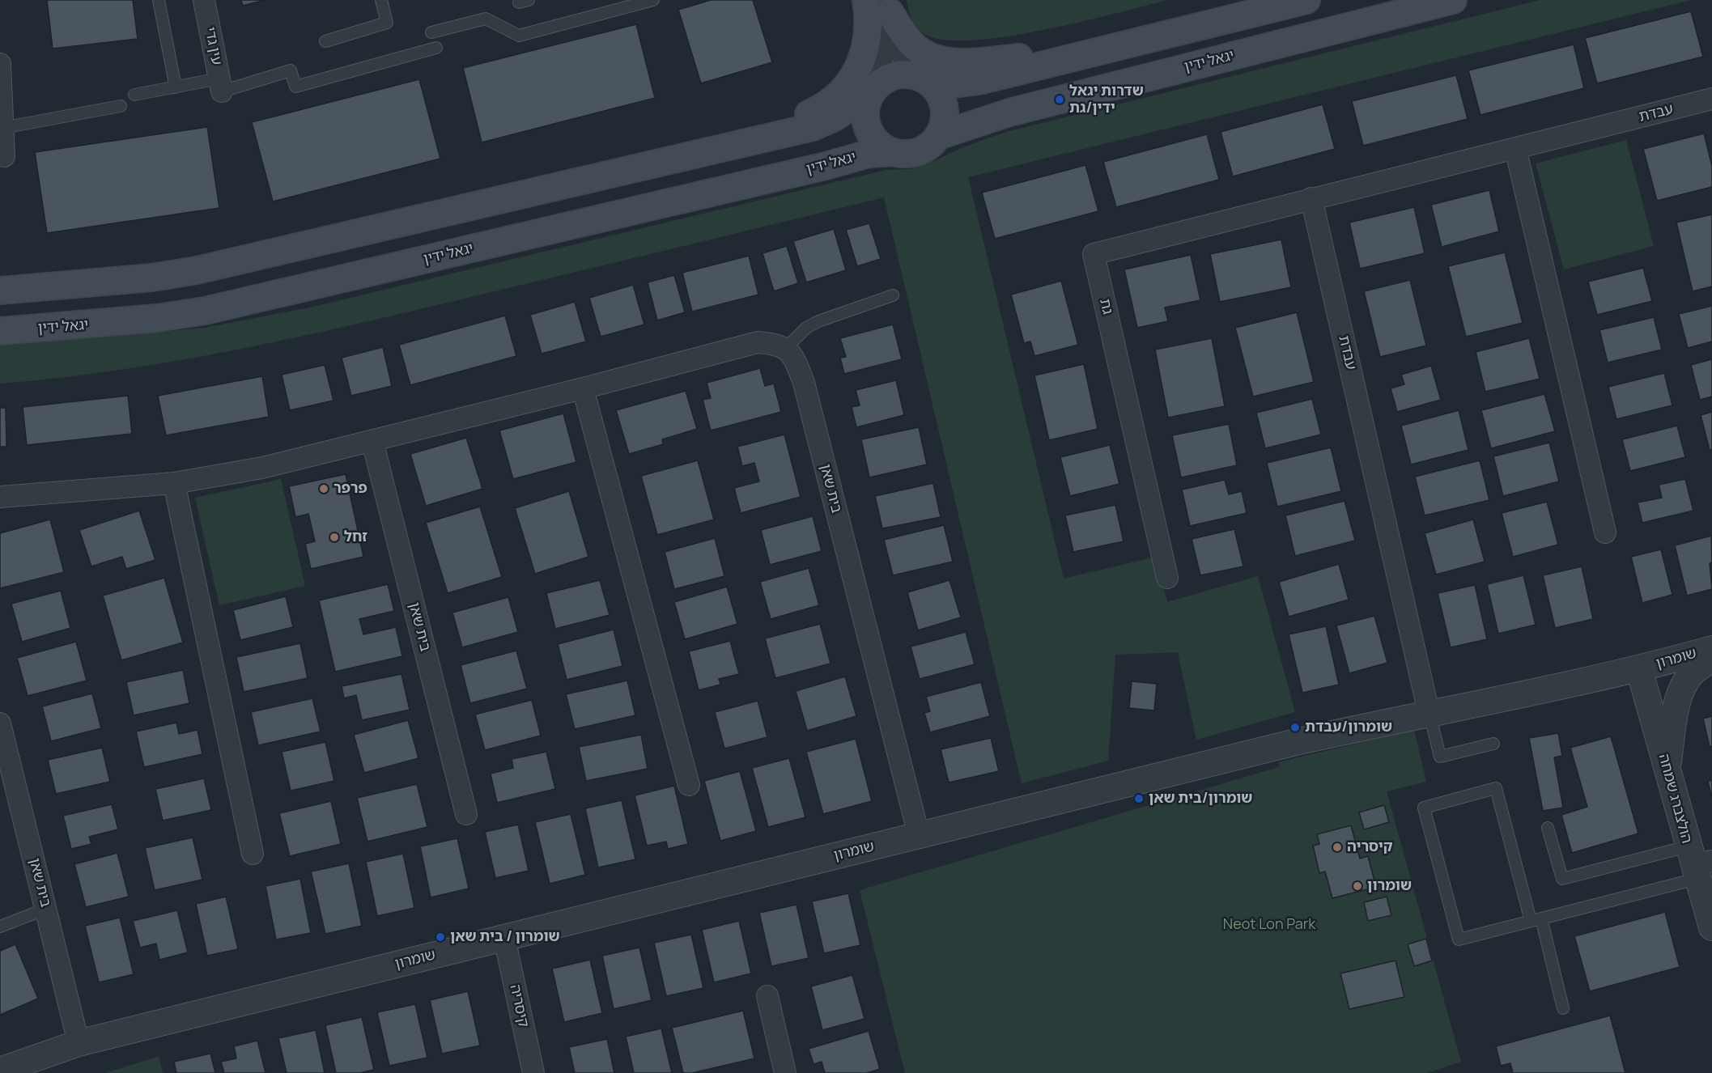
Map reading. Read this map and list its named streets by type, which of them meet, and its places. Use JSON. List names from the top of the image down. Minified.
{"streets":{"main road":["יגאל ידין"],"street":["עין גדי","עבדת","גת","בית שאן","שומרון","הולצברג שמחה","קיסריה"]},"crossings":[["עבדת","גת"],["עבדת","שומרון"],["בית שאן","שומרון"],["שומרון","הולצברג שמחה"],["שומרון","קיסריה"]],"parks":["Neot Lon Park"],"places":["שדרות יגאל ידין/גת","פרפר","זחל","שומרון/עבדת","שומרון/בית שאן","קיסריה","שומרון","שומרון / בית שאן"]}
